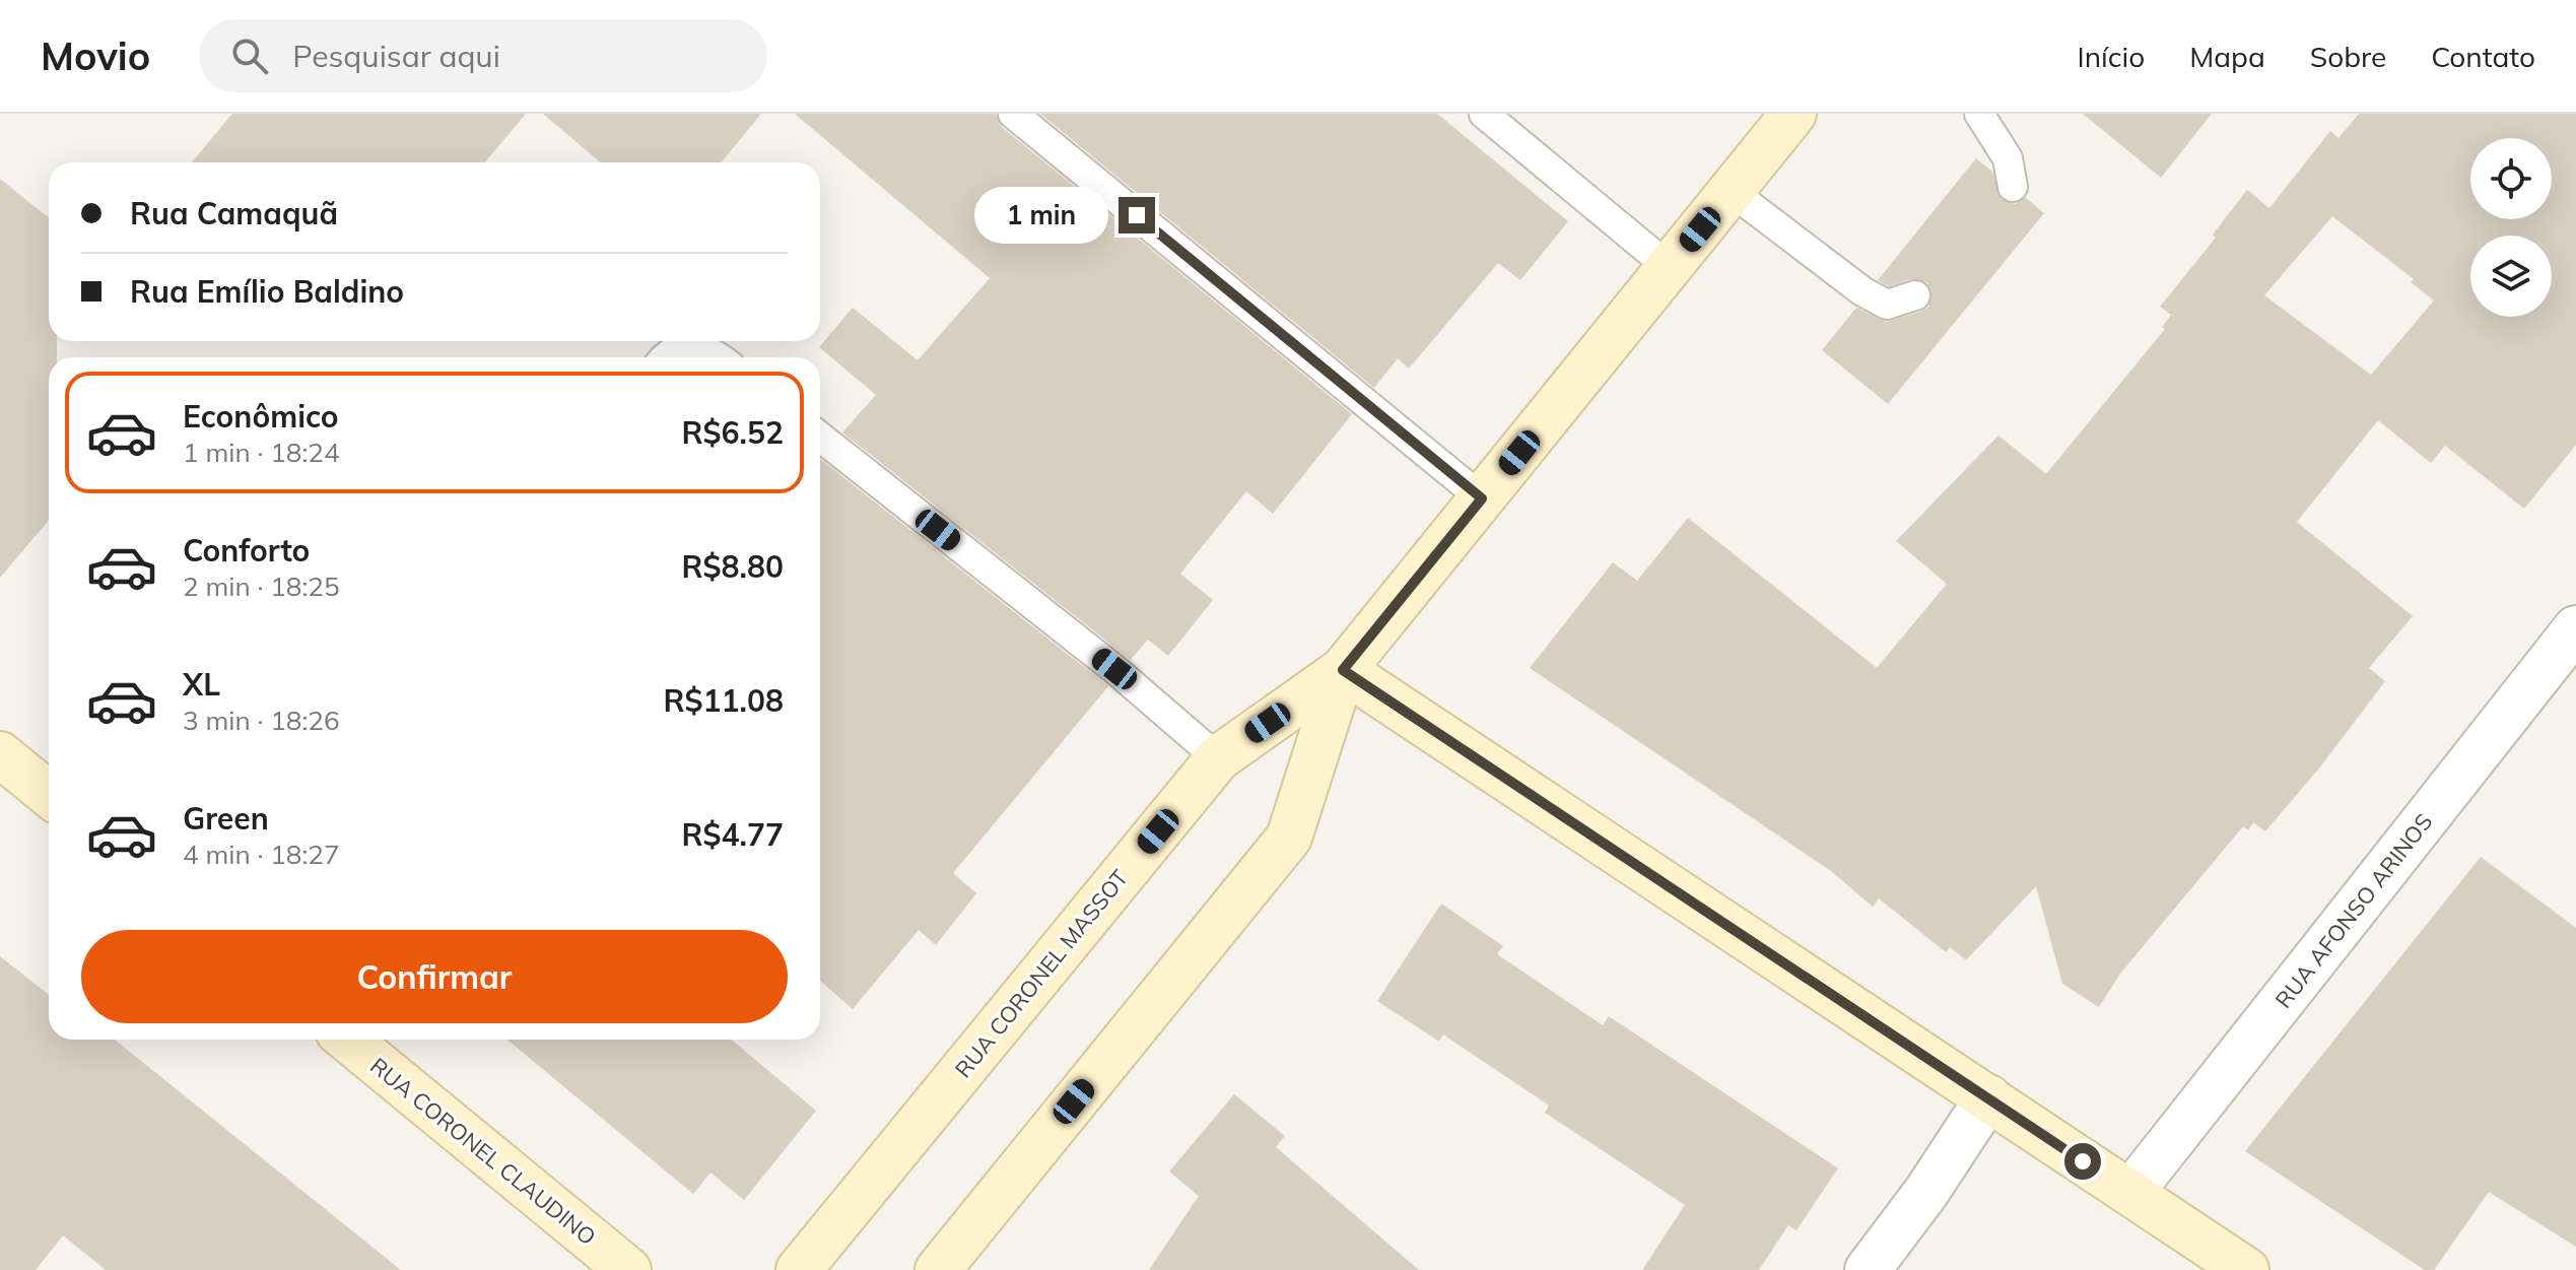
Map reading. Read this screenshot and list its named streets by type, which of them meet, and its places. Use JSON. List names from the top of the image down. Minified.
{"streets":{"street":["RUA AFONSO ARINOS","RUA CORONEL MASSOT","RUA CORONEL CLAUDINO"]},"page":{"header":"Movio","search":"Pesquisar aqui","nav":["Início","Mapa","Sobre","Contato"],"banner":["Rua Camaquã","Rua Emílio Baldino"],"bubble":"1 min","list":[{"name":"Econômico","note":"1 min · 18:24","value":"R$6.52"},{"name":"Conforto","note":"2 min · 18:25","value":"R$8.80"},{"name":"XL","note":"3 min · 18:26","value":"R$11.08"},{"name":"Green","note":"4 min · 18:27","value":"R$4.77"}],"buttons":"Confirmar"}}
